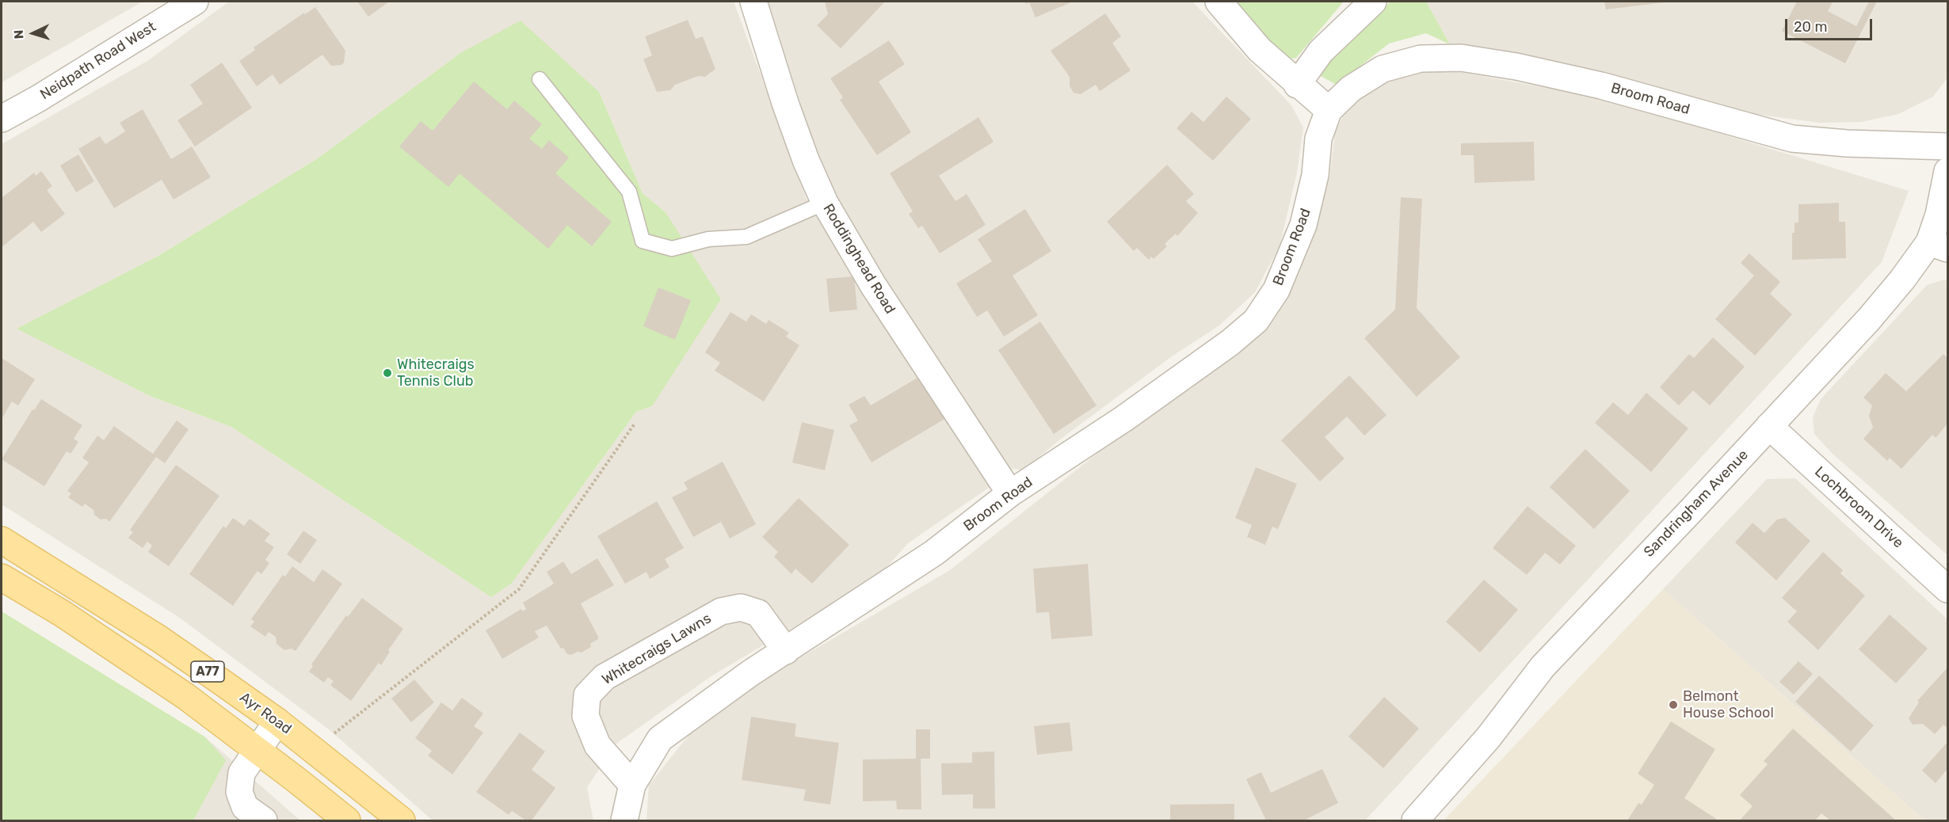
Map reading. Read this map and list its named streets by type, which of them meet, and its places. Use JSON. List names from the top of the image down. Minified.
{"streets":{"main road":["A77","Ayr Road"],"street":["Neidpath Road West","Broom Road","Roddinghead Road","Sandringham Avenue","Lochbroom Drive","Whitecraigs Lawns"]},"crossings":[["Broom Road","Roddinghead Road"],["Broom Road","Whitecraigs Lawns"],["Sandringham Avenue","Lochbroom Drive"]],"places":["Whitecraigs Tennis Club","Belmont House School"],"scale_bar":"20 m","north":"left"}
